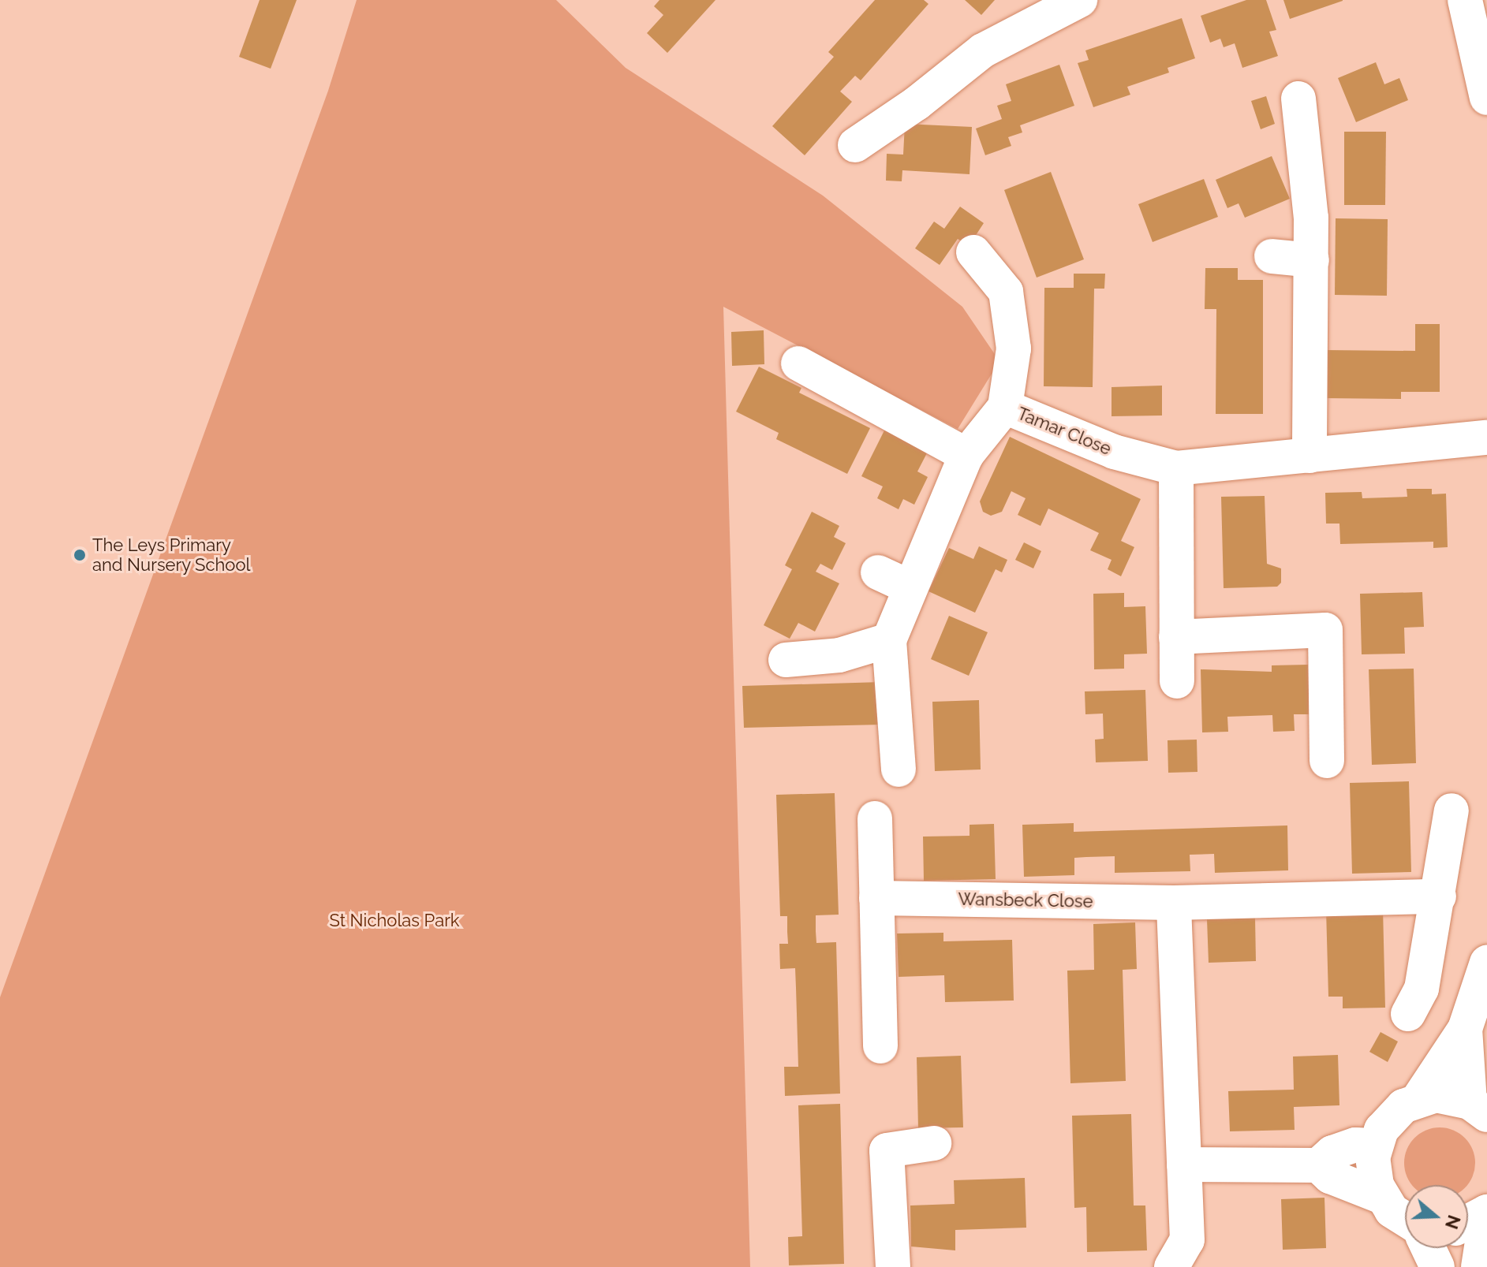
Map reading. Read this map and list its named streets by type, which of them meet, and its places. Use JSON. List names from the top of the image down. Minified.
{"streets":{"street":["Tamar Close","Wansbeck Close"]},"parks":["St Nicholas Park"],"places":["The Leys Primary and Nursery School"],"north":"right"}
